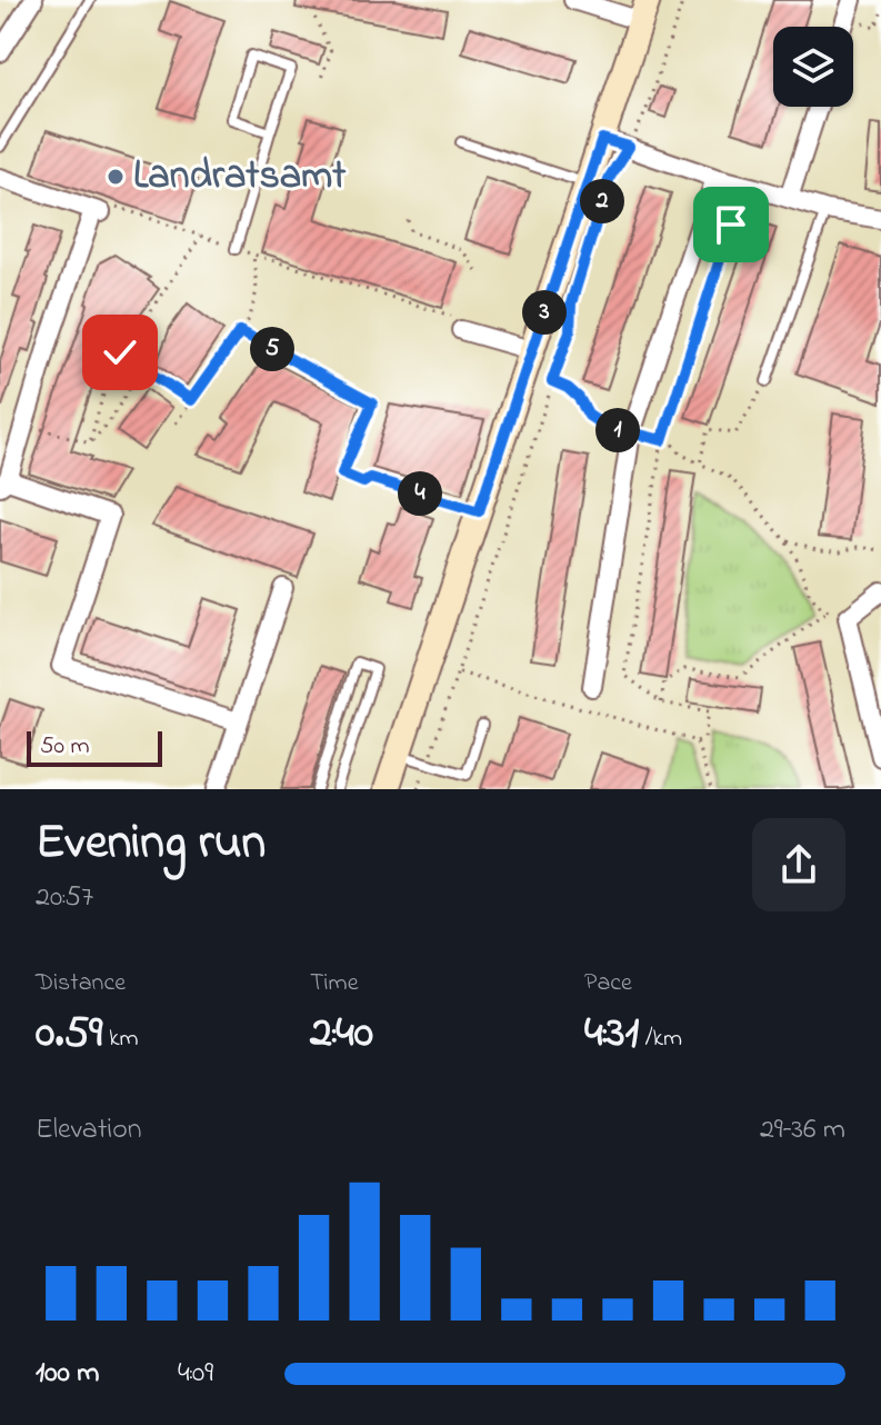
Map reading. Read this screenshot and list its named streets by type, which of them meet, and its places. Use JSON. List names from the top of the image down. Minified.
{"places":["Landratsamt"],"scale_bar":"50 m","page":{"pins":["2","3","5","1","4"],"scale":"50 m","heading":["Evening run","20:57"],"stats":[["Distance","0.59 km"],["Time","2:40"],["Pace","4:31 /km"]],"chart":["Elevation","29–36 m"],"list":[{"name":"100 m","note":"4:09"}]}}
